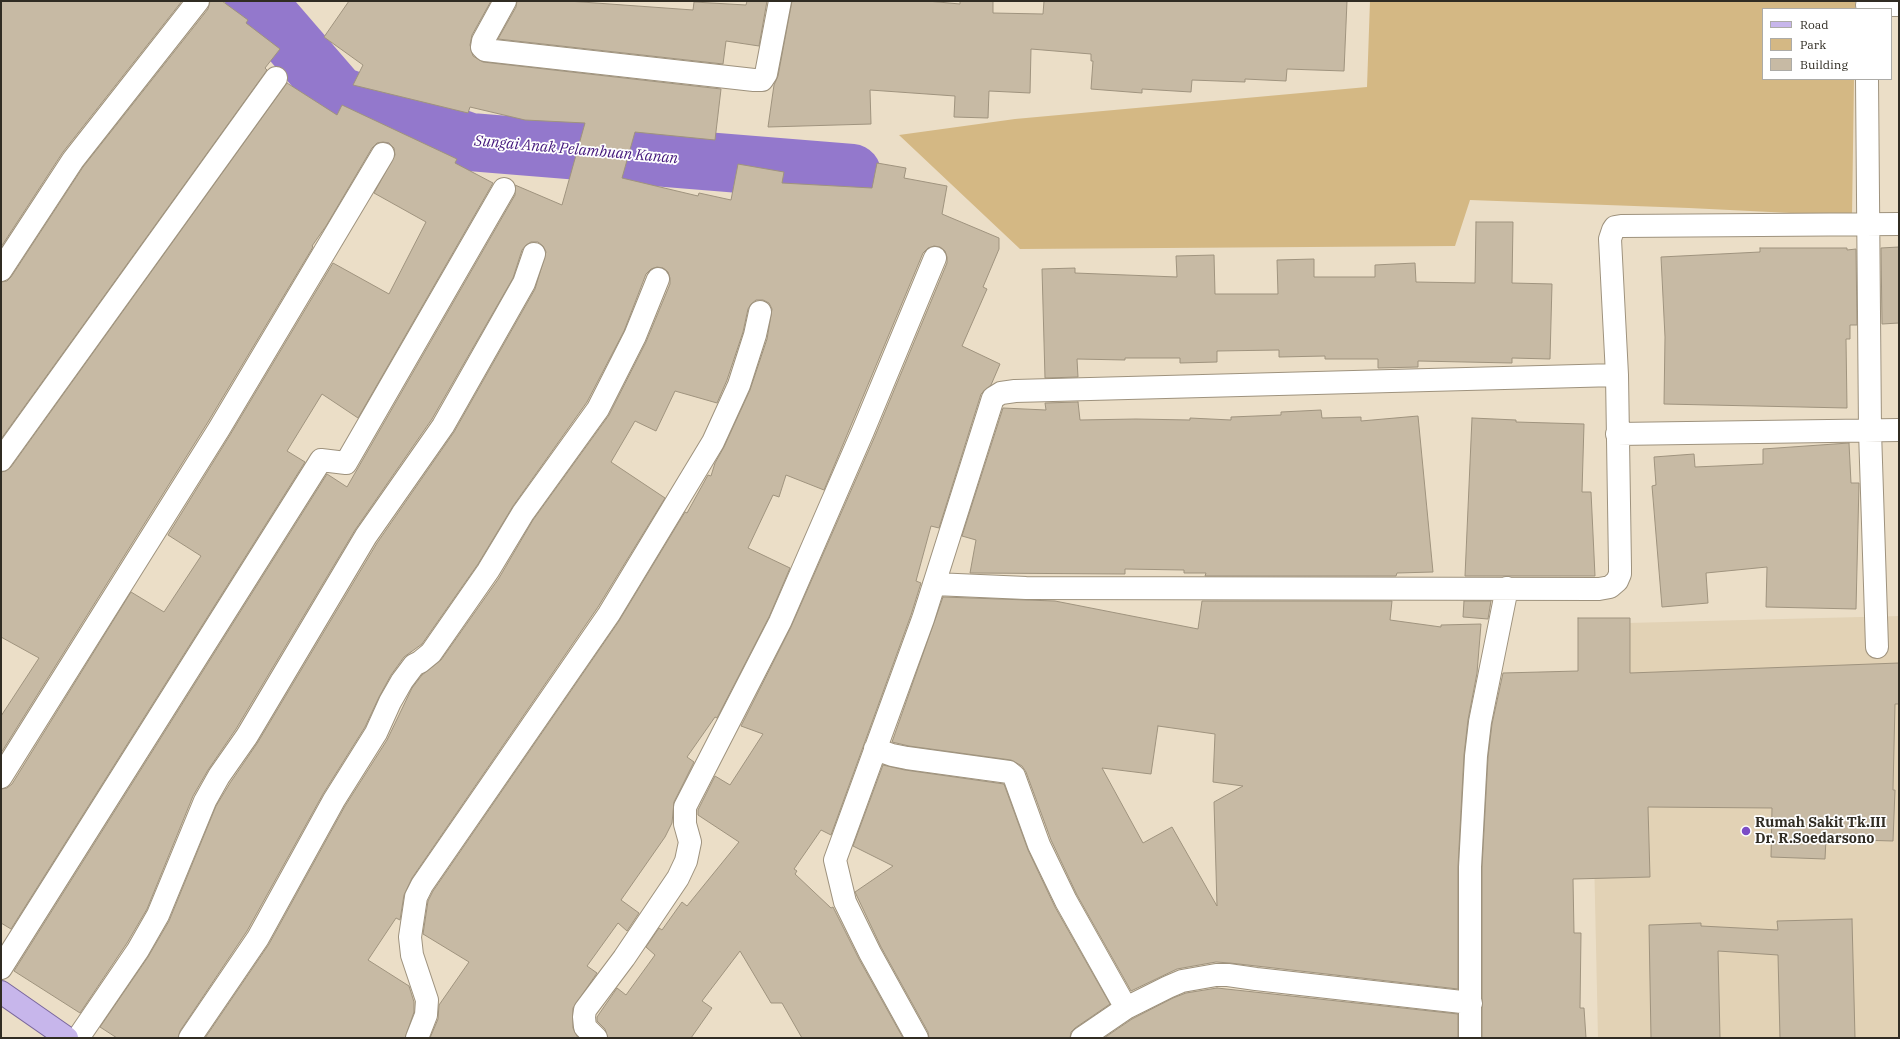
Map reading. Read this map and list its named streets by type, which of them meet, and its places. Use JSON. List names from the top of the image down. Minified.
{"water":["Sungai Anak Pelambuan Kanan"],"places":["Rumah Sakit Tk.III Dr. R.Soedarsono"],"legend":["Road","Park","Building"]}
